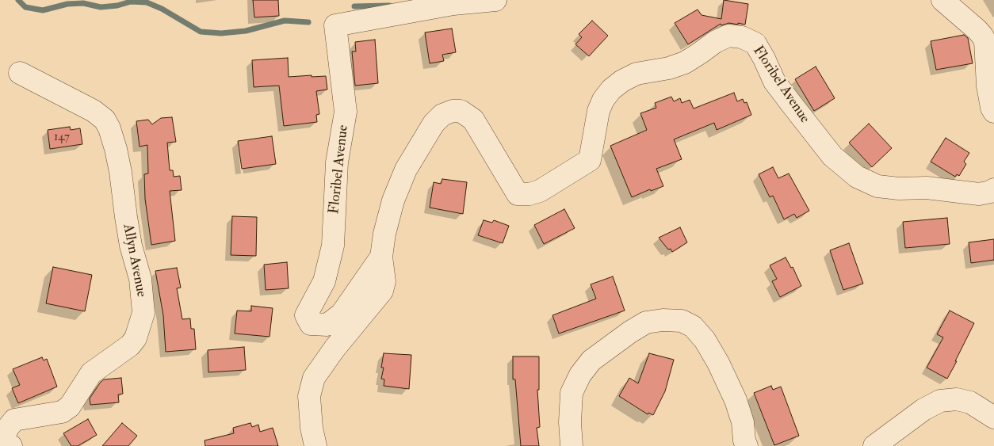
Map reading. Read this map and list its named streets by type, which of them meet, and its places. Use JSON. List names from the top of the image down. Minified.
{"streets":{"street":["Floribel Avenue","Allyn Avenue"]},"house_numbers":["147"]}
